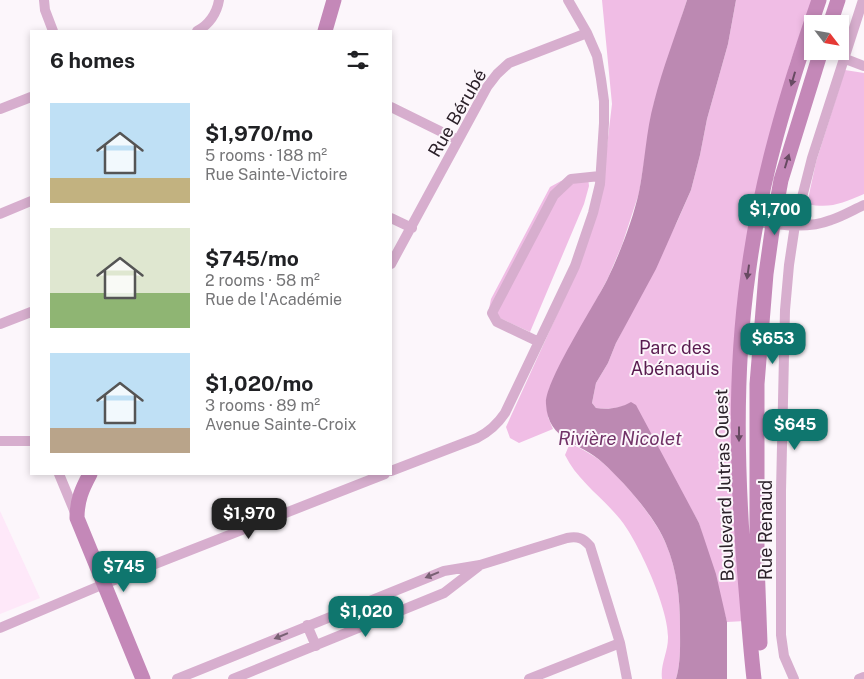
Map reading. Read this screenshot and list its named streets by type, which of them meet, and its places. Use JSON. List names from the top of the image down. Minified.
{"streets":{"main road":["Boulevard Jutras Ouest"],"street":["Rue Bérubé","Rue Renaud"]},"water":["Rivière Nicolet"],"parks":["Parc des Abénaquis"],"north":"bottom right","page":{"heading":"6 homes","list":[{"name":"$1,970/mo","note":"5 rooms · 188 m² · Rue Sainte-Victoire"},{"name":"$745/mo","note":"2 rooms · 58 m² · Rue de l'Académie"},{"name":"$1,020/mo","note":"3 rooms · 89 m² · Avenue Sainte-Croix"}],"price":["$1,700","$653","$645","$1,970","$745","$1,020"]}}
